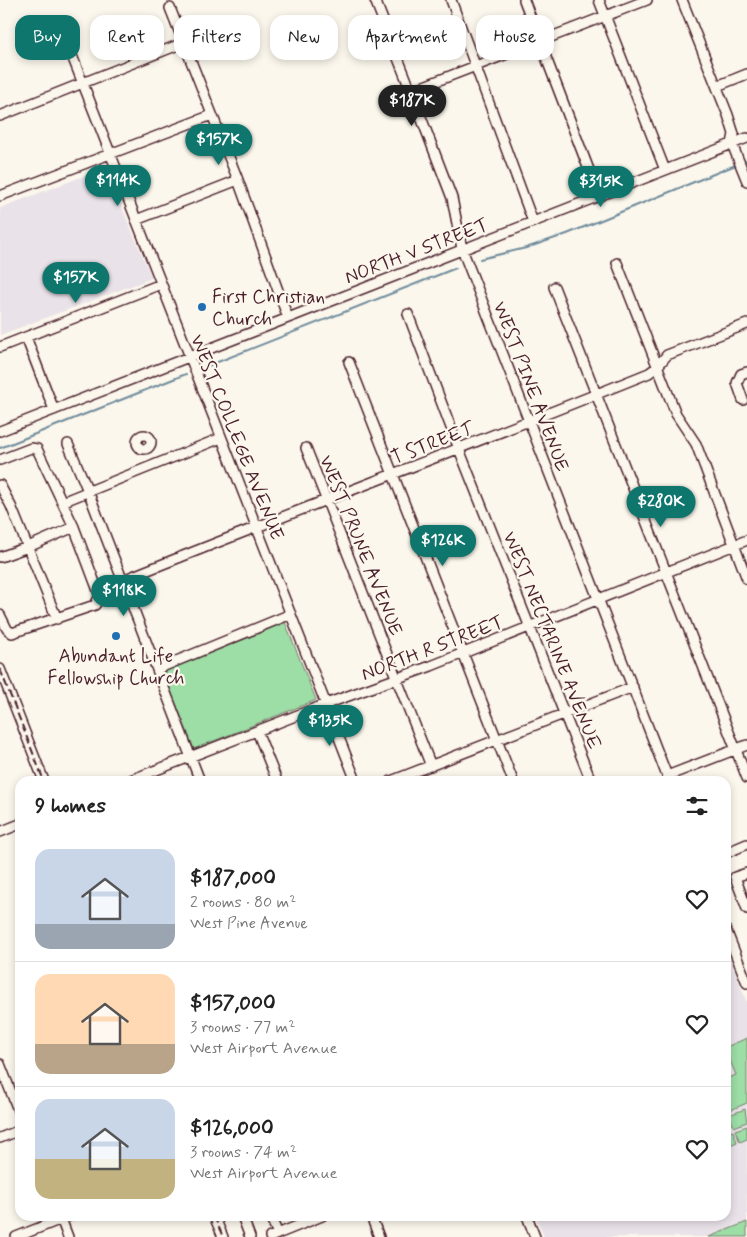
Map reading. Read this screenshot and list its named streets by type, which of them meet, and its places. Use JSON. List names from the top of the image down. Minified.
{"streets":{"street":["NORTH V STREET","WEST PINE AVENUE","WEST COLLEGE AVENUE","T STREET","WEST PRUNE AVENUE","WEST NECTARINE AVENUE","NORTH R STREET"]},"crossings":[["NORTH V STREET","WEST PINE AVENUE"],["NORTH V STREET","WEST COLLEGE AVENUE"],["WEST PINE AVENUE","T STREET"],["WEST PINE AVENUE","NORTH R STREET"],["WEST COLLEGE AVENUE","T STREET"],["WEST COLLEGE AVENUE","NORTH R STREET"],["T STREET","WEST PRUNE AVENUE"],["T STREET","WEST NECTARINE AVENUE"],["WEST PRUNE AVENUE","NORTH R STREET"],["WEST NECTARINE AVENUE","NORTH R STREET"]],"places":["First Christian Church","Abundant Life Fellowship Church"],"page":{"chip":["Buy","Rent","Filters","New","Apartment","House"],"price":["$187K","$157K","$114K","$315K","$157K","$280K","$126K","$118K","$135K"],"heading":"9 homes","list":[{"name":"$187,000","note":"2 rooms · 80 m² · West Pine Avenue"},{"name":"$157,000","note":"3 rooms · 77 m² · West Airport Avenue"},{"name":"$126,000","note":"3 rooms · 74 m² · West Airport Avenue"}]}}
